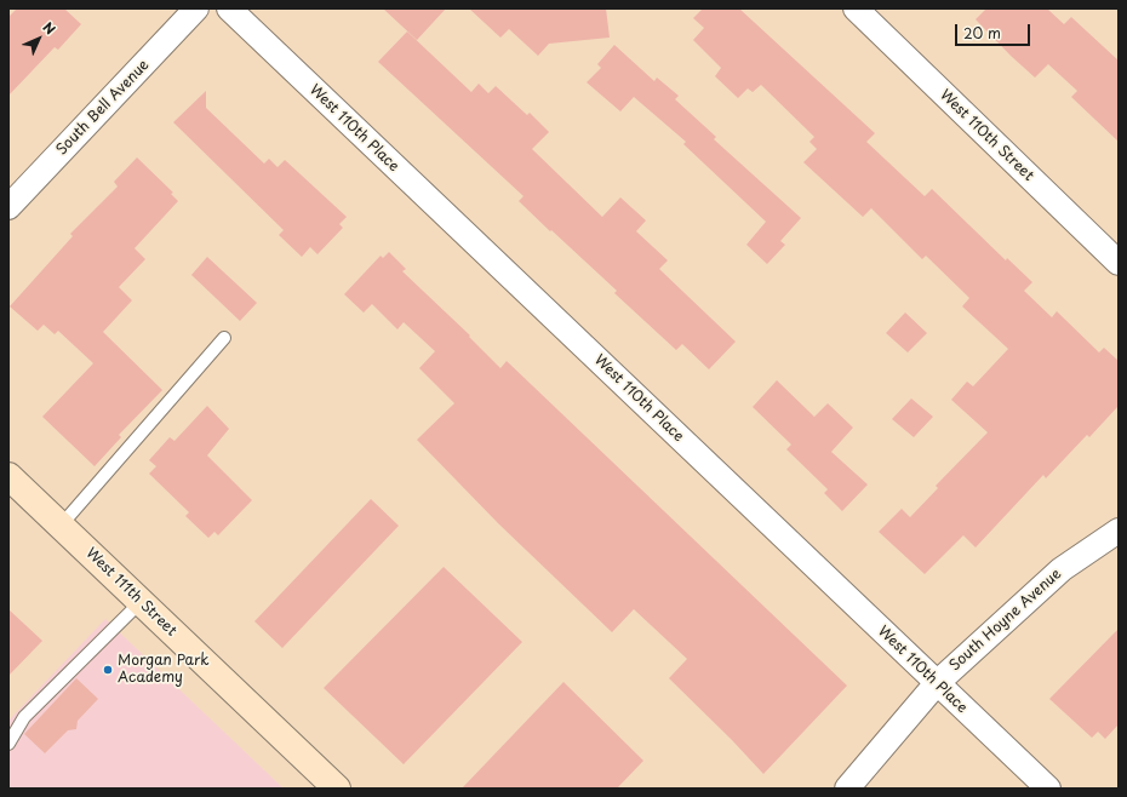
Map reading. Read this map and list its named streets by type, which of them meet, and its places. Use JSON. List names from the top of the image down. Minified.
{"streets":{"main road":["West 111th Street"],"street":["South Bell Avenue","West 110th Place","West 110th Street","South Hoyne Avenue"]},"crossings":[["West 110th Place","South Hoyne Avenue"]],"places":["Morgan Park Academy"],"scale_bar":"20 m","north":"top right"}
